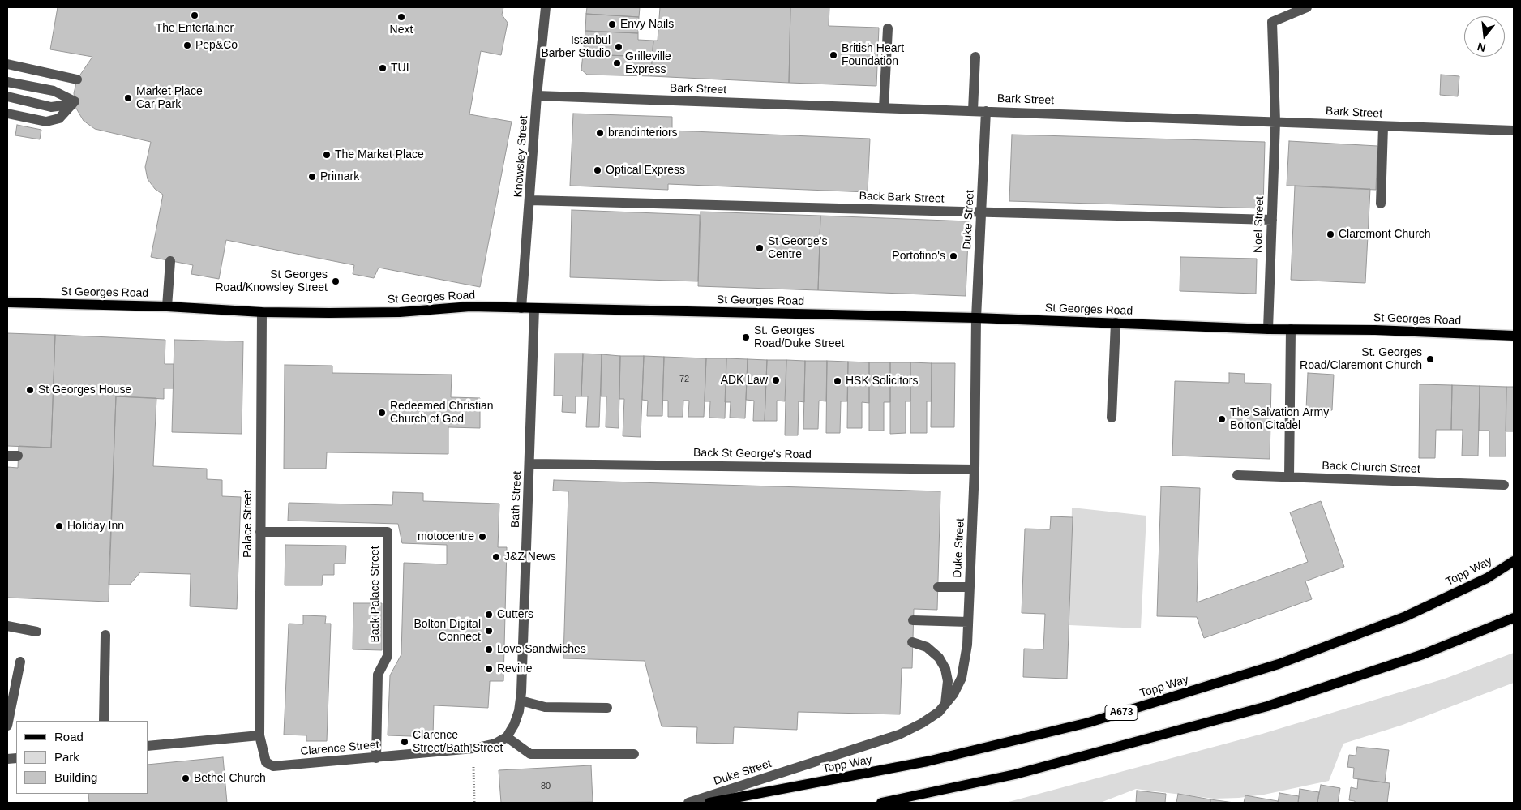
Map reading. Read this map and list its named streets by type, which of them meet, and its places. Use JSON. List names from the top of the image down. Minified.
{"streets":{"main road":["St Georges Road","Topp Way","A673"],"street":["Bark Street","Knowsley Street","Back Bark Street","Duke Street","Noel Street","Back St George's Road","Back Church Street","Bath Street","Palace Street","Back Palace Street","Clarence Street"]},"crossings":[["Bark Street","Knowsley Street"],["Bark Street","Duke Street"],["Bark Street","Noel Street"],["Knowsley Street","Back Bark Street"],["Knowsley Street","St Georges Road"],["Back Bark Street","Duke Street"],["Back Bark Street","Noel Street"],["Duke Street","St Georges Road"],["Duke Street","Back St George's Road"],["Noel Street","St Georges Road"],["St Georges Road","Bath Street"],["St Georges Road","Palace Street"],["Back St George's Road","Bath Street"],["Palace Street","Back Palace Street"],["Palace Street","Clarence Street"],["Back Palace Street","Clarence Street"]],"places":["The Entertainer","Next","Envy Nails","Pep&Co","Istanbul Barber Studio","British Heart Foundation","Grilleville Express","TUI","Market Place Car Park","brandinteriors","The Market Place","Optical Express","Primark","Claremont Church","St George's Centre","Portofino's","St Georges Road/Knowsley Street","St. Georges Road/Duke Street","St. Georges Road/Claremont Church","ADK Law","HSK Solicitors","St Georges House","Redeemed Christian Church of God","The Salvation Army Bolton Citadel","Holiday Inn","motocentre","J&Z News","Cutters","Bolton Digital Connect","Love Sandwiches","Revine","Clarence Street/Bath Street","Bethel Church"],"house_numbers":["72","80"],"legend":["Road","Park","Building"],"north":"bottom"}
